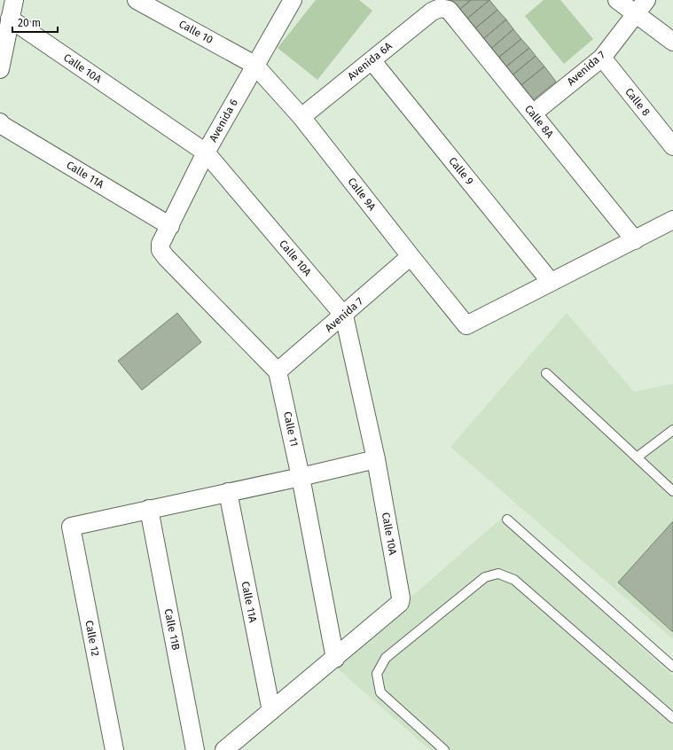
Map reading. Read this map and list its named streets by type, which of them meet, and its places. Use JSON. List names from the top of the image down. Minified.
{"streets":{"street":["Calle 10","Avenida 6A","Calle 10A","Avenida 7","Calle 8","Avenida 6","Calle 8A","Calle 9","Calle 11A","Calle 9A","Calle 11","Calle 11B","Calle 12"]},"crossings":[["Calle 10","Avenida 6"],["Calle 10","Calle 9A"],["Avenida 6A","Calle 8A"],["Avenida 6A","Calle 9"],["Avenida 6A","Calle 9A"],["Calle 10A","Avenida 7"],["Calle 10A","Avenida 6"],["Calle 10A","Calle 11"],["Avenida 7","Calle 8"],["Avenida 7","Avenida 6"],["Avenida 7","Calle 8A"],["Avenida 7","Calle 9A"],["Avenida 7","Calle 11"],["Avenida 6","Calle 11A"],["Avenida 6","Calle 9A"],["Avenida 6","Calle 11"],["Calle 9","Calle 9A"],["Calle 11B","Calle 12"]],"scale_bar":"20 m"}
